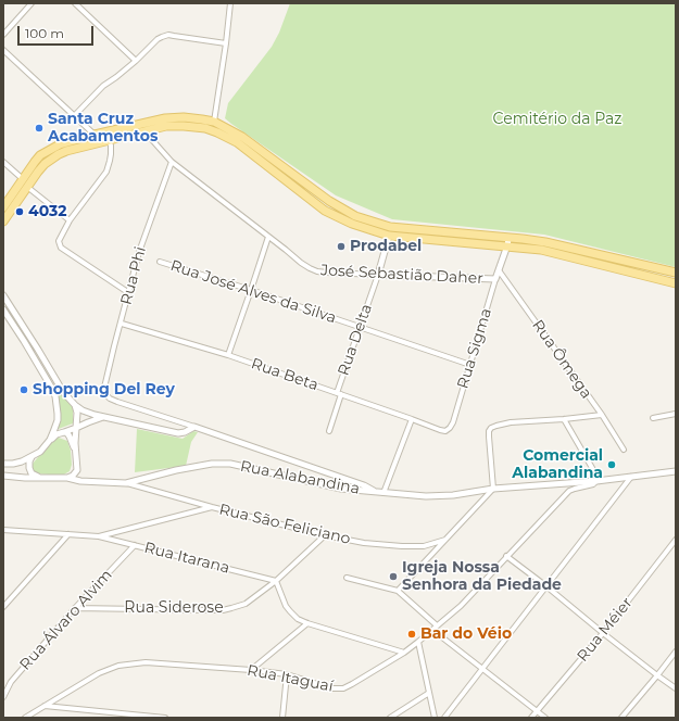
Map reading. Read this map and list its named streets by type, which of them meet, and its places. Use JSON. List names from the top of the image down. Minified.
{"streets":{"street":["José Sebastião Daher","Rua Phi","Rua José Alves da Silva","Rua Delta","Rua Sigma","Rua Ômega","Rua Beta","Rua Alabandina","Rua São Feliciano","Rua Itarana","Rua Siderose","Rua Álvaro Alvim","Rua Méier","Rua Itaguaí"]},"crossings":[["José Sebastião Daher","Rua Phi"],["José Sebastião Daher","Rua Delta"],["José Sebastião Daher","Rua Sigma"],["Rua Phi","Rua Beta"],["Rua José Alves da Silva","Rua Delta"],["Rua José Alves da Silva","Rua Sigma"],["Rua Delta","Rua Beta"],["Rua Sigma","Rua Ômega"],["Rua Sigma","Rua Beta"],["Rua Alabandina","Rua São Feliciano"],["Rua Alabandina","Rua Itaguaí"],["Rua São Feliciano","Rua Siderose"],["Rua Itarana","Rua Siderose"],["Rua Itarana","Rua Álvaro Alvim"],["Rua Siderose","Rua Álvaro Alvim"]],"parks":["Cemitério da Paz"],"places":["Santa Cruz Acabamentos","4032","Prodabel","Shopping Del Rey","Comercial Alabandina","Igreja Nossa Senhora da Piedade","Bar do Véio"],"scale_bar":"100 m"}
